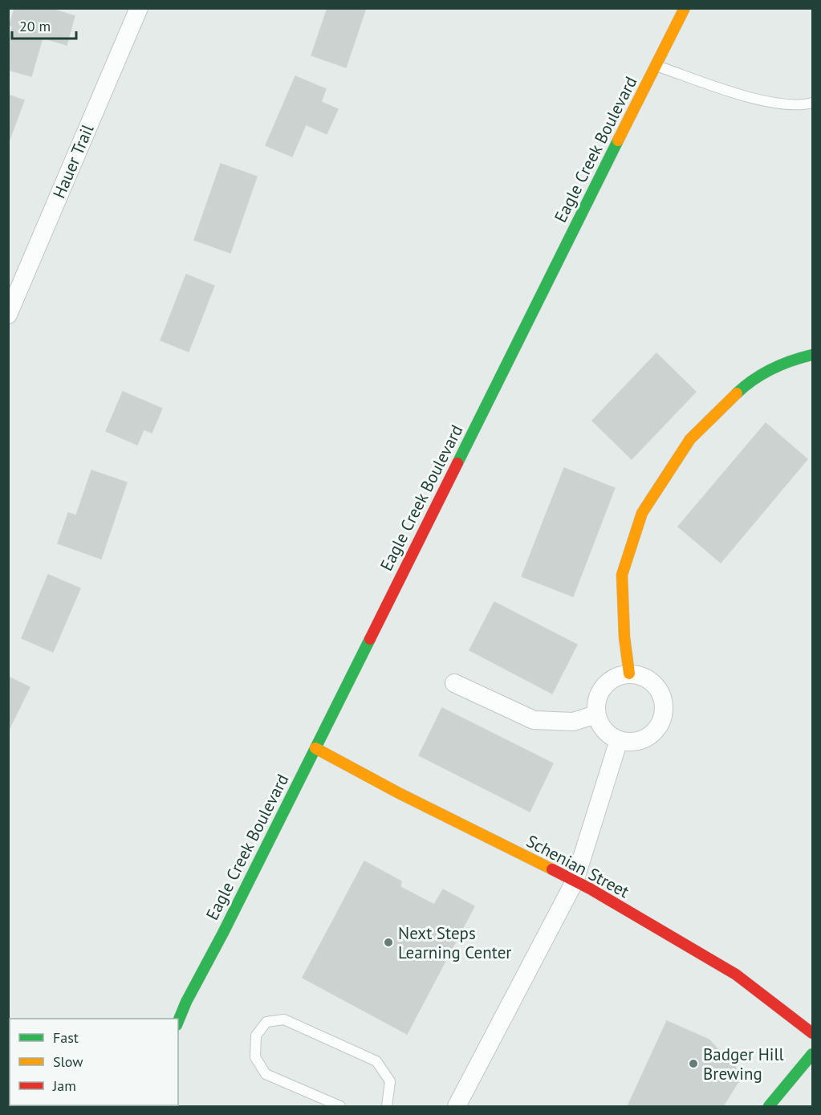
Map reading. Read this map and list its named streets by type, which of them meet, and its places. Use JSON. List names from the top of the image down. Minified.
{"streets":{"street":["Eagle Creek Boulevard","Hauer Trail","Schenian Street"]},"crossings":[["Eagle Creek Boulevard","Schenian Street"]],"places":["Next Steps Learning Center","Badger Hill Brewing"],"legend":["Fast","Slow","Jam"],"scale_bar":"20 m"}
